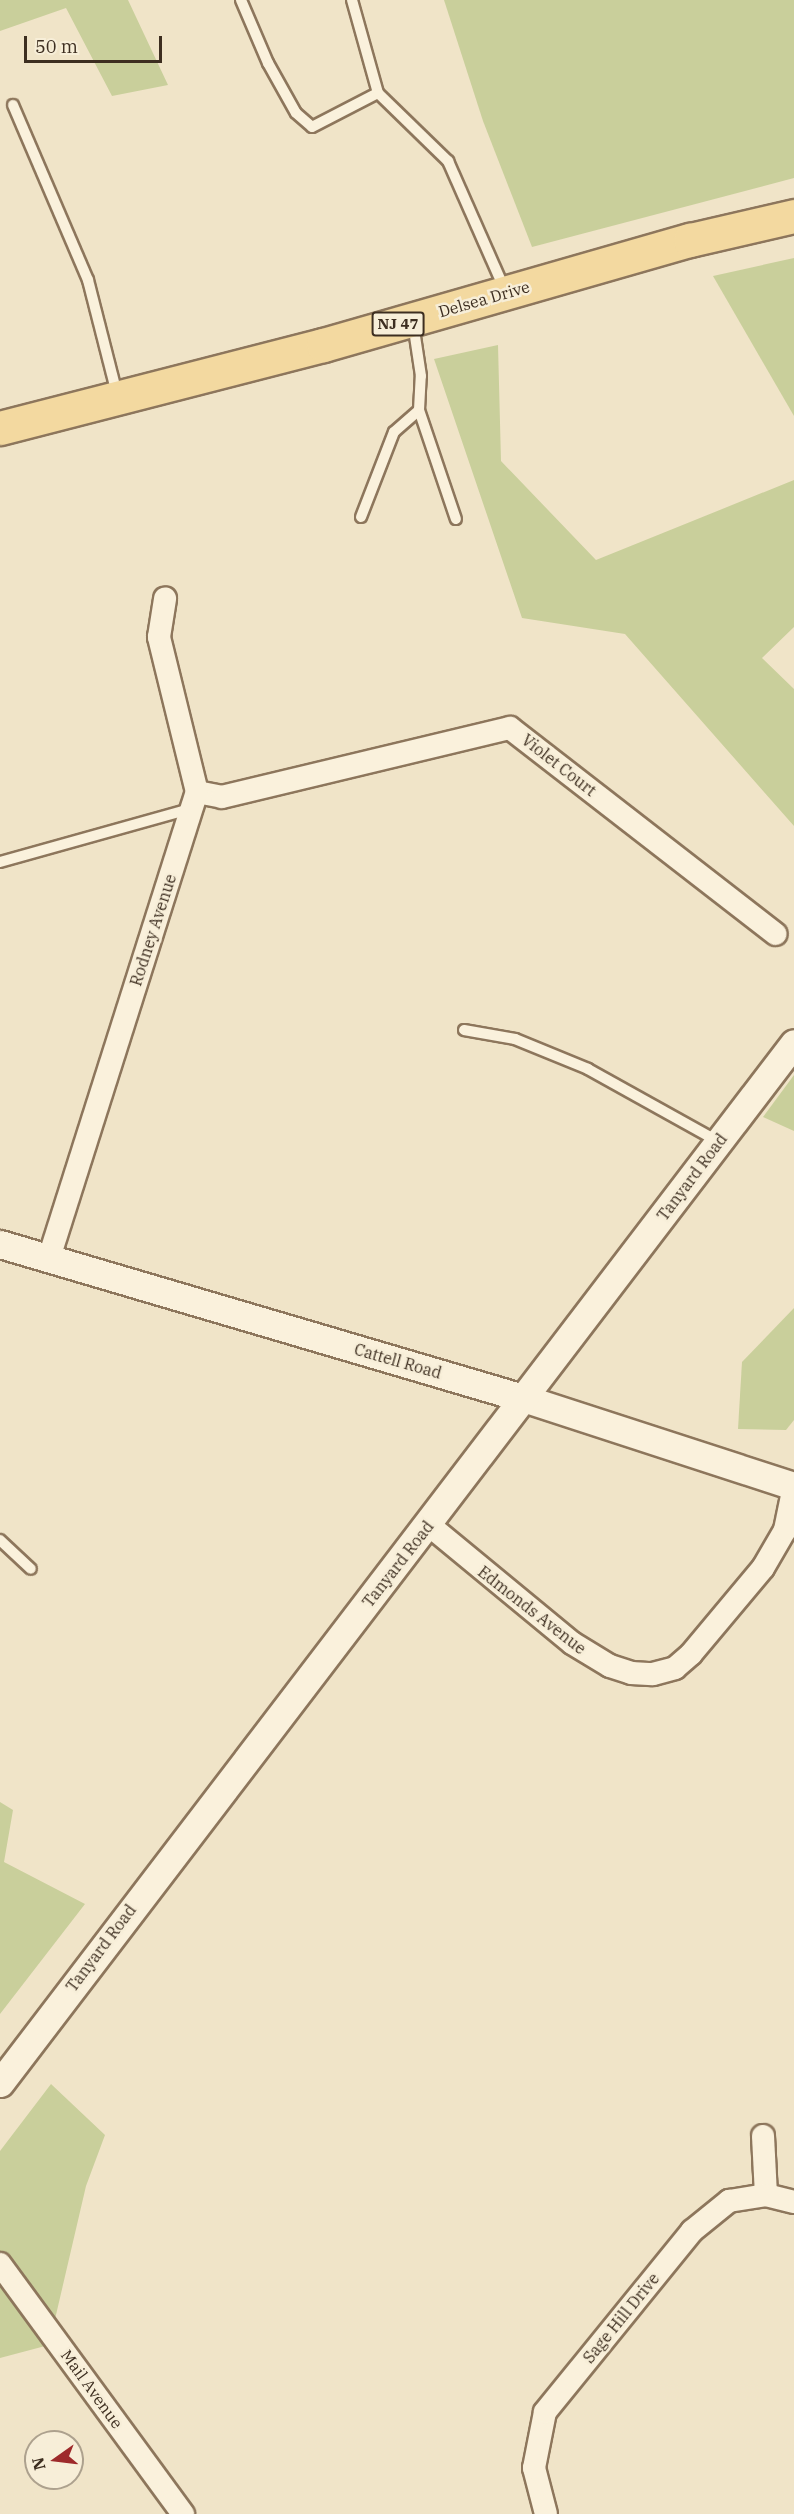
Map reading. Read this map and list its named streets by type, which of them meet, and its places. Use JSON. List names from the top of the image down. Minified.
{"streets":{"main road":["Delsea Drive","NJ 47"],"street":["Violet Court","Rodney Avenue","Tanyard Road","Cattell Road","Edmonds Avenue","Sage Hill Drive","Mail Avenue"]},"crossings":[["Violet Court","Rodney Avenue"],["Rodney Avenue","Cattell Road"],["Tanyard Road","Cattell Road"],["Tanyard Road","Edmonds Avenue"],["Cattell Road","Edmonds Avenue"]],"scale_bar":"50 m","north":"left"}
